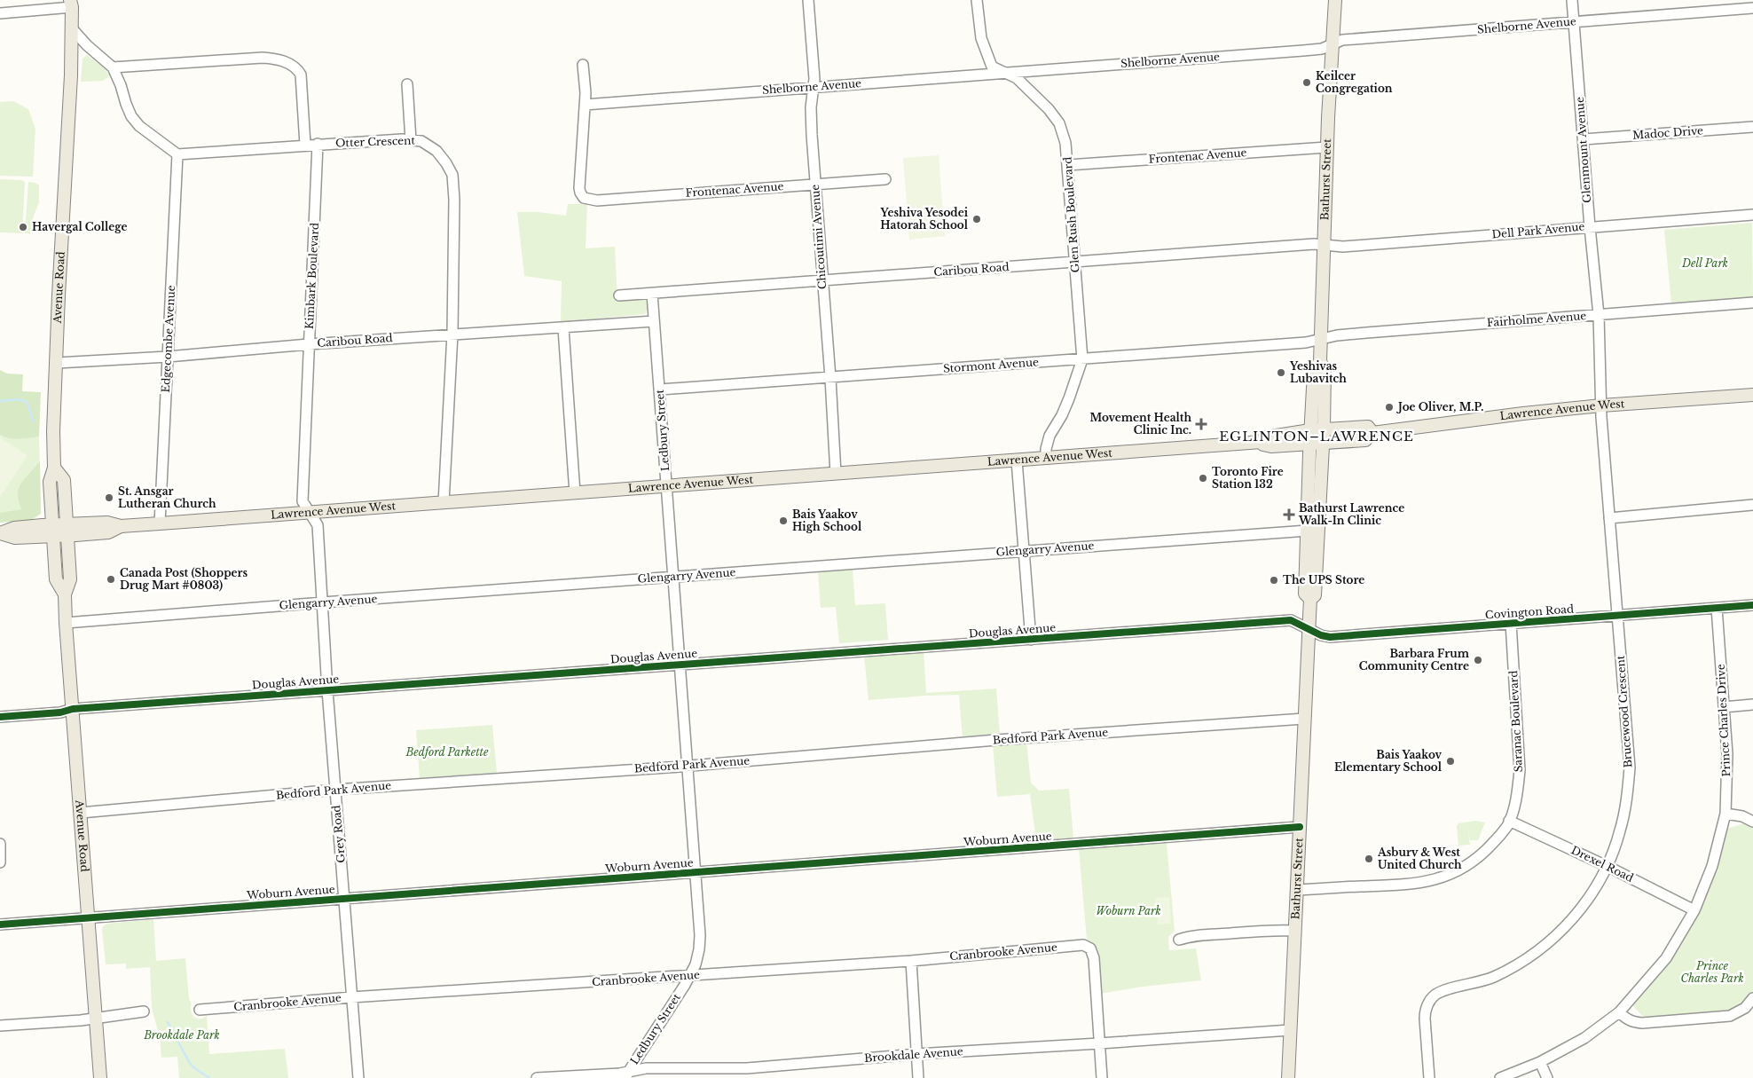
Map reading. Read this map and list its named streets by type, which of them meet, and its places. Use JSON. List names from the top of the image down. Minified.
{"streets":{"main road":["Bathurst Street","Avenue Road","Lawrence Avenue West"],"street":["Shelborne Avenue","Madoc Drive","Otter Crescent","Glenmount Avenue","Frontenac Avenue","Glen Rush Boulevard","Dell Park Avenue","Chicoutimi Avenue","Caribou Road","Kimbark Boulevard","Fairholme Avenue","Edgecombe Avenue","Stormont Avenue","Ledbury Street","Glengarry Avenue","Covington Road","Douglas Avenue","Brucewood Crescent","Prince Charles Drive","Saranac Boulevard","Bedford Park Avenue","Grey Road","Woburn Avenue","Drexel Road","Cranbrooke Avenue","Brookdale Avenue"]},"crossings":[["Shelborne Avenue","Glenmount Avenue"],["Shelborne Avenue","Frontenac Avenue"],["Shelborne Avenue","Bathurst Street"],["Shelborne Avenue","Glen Rush Boulevard"],["Shelborne Avenue","Chicoutimi Avenue"],["Madoc Drive","Glenmount Avenue"],["Otter Crescent","Caribou Road"],["Otter Crescent","Kimbark Boulevard"],["Otter Crescent","Edgecombe Avenue"],["Otter Crescent","Lawrence Avenue West"],["Glenmount Avenue","Dell Park Avenue"],["Glenmount Avenue","Fairholme Avenue"],["Glenmount Avenue","Lawrence Avenue West"],["Glenmount Avenue","Brucewood Crescent"],["Frontenac Avenue","Bathurst Street"],["Frontenac Avenue","Glen Rush Boulevard"],["Frontenac Avenue","Chicoutimi Avenue"],["Bathurst Street","Dell Park Avenue"],["Bathurst Street","Caribou Road"],["Bathurst Street","Fairholme Avenue"],["Bathurst Street","Stormont Avenue"],["Bathurst Street","Lawrence Avenue West"],["Bathurst Street","Glengarry Avenue"],["Bathurst Street","Covington Road"],["Bathurst Street","Douglas Avenue"],["Bathurst Street","Saranac Boulevard"],["Bathurst Street","Bedford Park Avenue"],["Bathurst Street","Woburn Avenue"],["Bathurst Street","Brookdale Avenue"],["Glen Rush Boulevard","Caribou Road"],["Glen Rush Boulevard","Stormont Avenue"],["Glen Rush Boulevard","Lawrence Avenue West"],["Dell Park Avenue","Caribou Road"],["Chicoutimi Avenue","Caribou Road"],["Chicoutimi Avenue","Stormont Avenue"],["Chicoutimi Avenue","Lawrence Avenue West"],["Caribou Road","Kimbark Boulevard"],["Caribou Road","Avenue Road"],["Caribou Road","Edgecombe Avenue"],["Caribou Road","Ledbury Street"],["Kimbark Boulevard","Lawrence Avenue West"],["Kimbark Boulevard","Grey Road"],["Avenue Road","Lawrence Avenue West"],["Avenue Road","Glengarry Avenue"],["Avenue Road","Douglas Avenue"],["Avenue Road","Bedford Park Avenue"],["Avenue Road","Woburn Avenue"],["Fairholme Avenue","Stormont Avenue"],["Edgecombe Avenue","Lawrence Avenue West"],["Stormont Avenue","Ledbury Street"],["Lawrence Avenue West","Ledbury Street"],["Lawrence Avenue West","Brucewood Crescent"],["Lawrence Avenue West","Grey Road"],["Ledbury Street","Glengarry Avenue"],["Ledbury Street","Douglas Avenue"],["Ledbury Street","Bedford Park Avenue"],["Ledbury Street","Woburn Avenue"],["Ledbury Street","Cranbrooke Avenue"],["Ledbury Street","Brookdale Avenue"],["Glengarry Avenue","Grey Road"],["Covington Road","Douglas Avenue"],["Covington Road","Brucewood Crescent"],["Covington Road","Prince Charles Drive"],["Covington Road","Saranac Boulevard"],["Douglas Avenue","Grey Road"],["Brucewood Crescent","Drexel Road"],["Prince Charles Drive","Drexel Road"],["Saranac Boulevard","Drexel Road"],["Bedford Park Avenue","Grey Road"],["Grey Road","Woburn Avenue"],["Grey Road","Cranbrooke Avenue"],["Cranbrooke Avenue","Brookdale Avenue"]],"districts":["EGLINTON–LAWRENCE"],"parks":["Dell Park","Bedford Parkette","Woburn Park","Prince Charles Park","Brookdale Park"],"places":{"other":["Keilcer Congregation","Yeshiva Yesodei Hatorah School","Havergal College","Yeshivas Lubavitch","Joe Oliver, M.P.","Toronto Fire Station 132","St. Ansgar Lutheran Church","Bais Yaakov High School","Canada Post (Shoppers Drug Mart #0803)","The UPS Store","Barbara Frum Community Centre","Bais Yaakov Elementary School","Asbury & West United Church"],"health":["Movement Health Clinic Inc.","Bathurst Lawrence Walk-In Clinic"]}}
